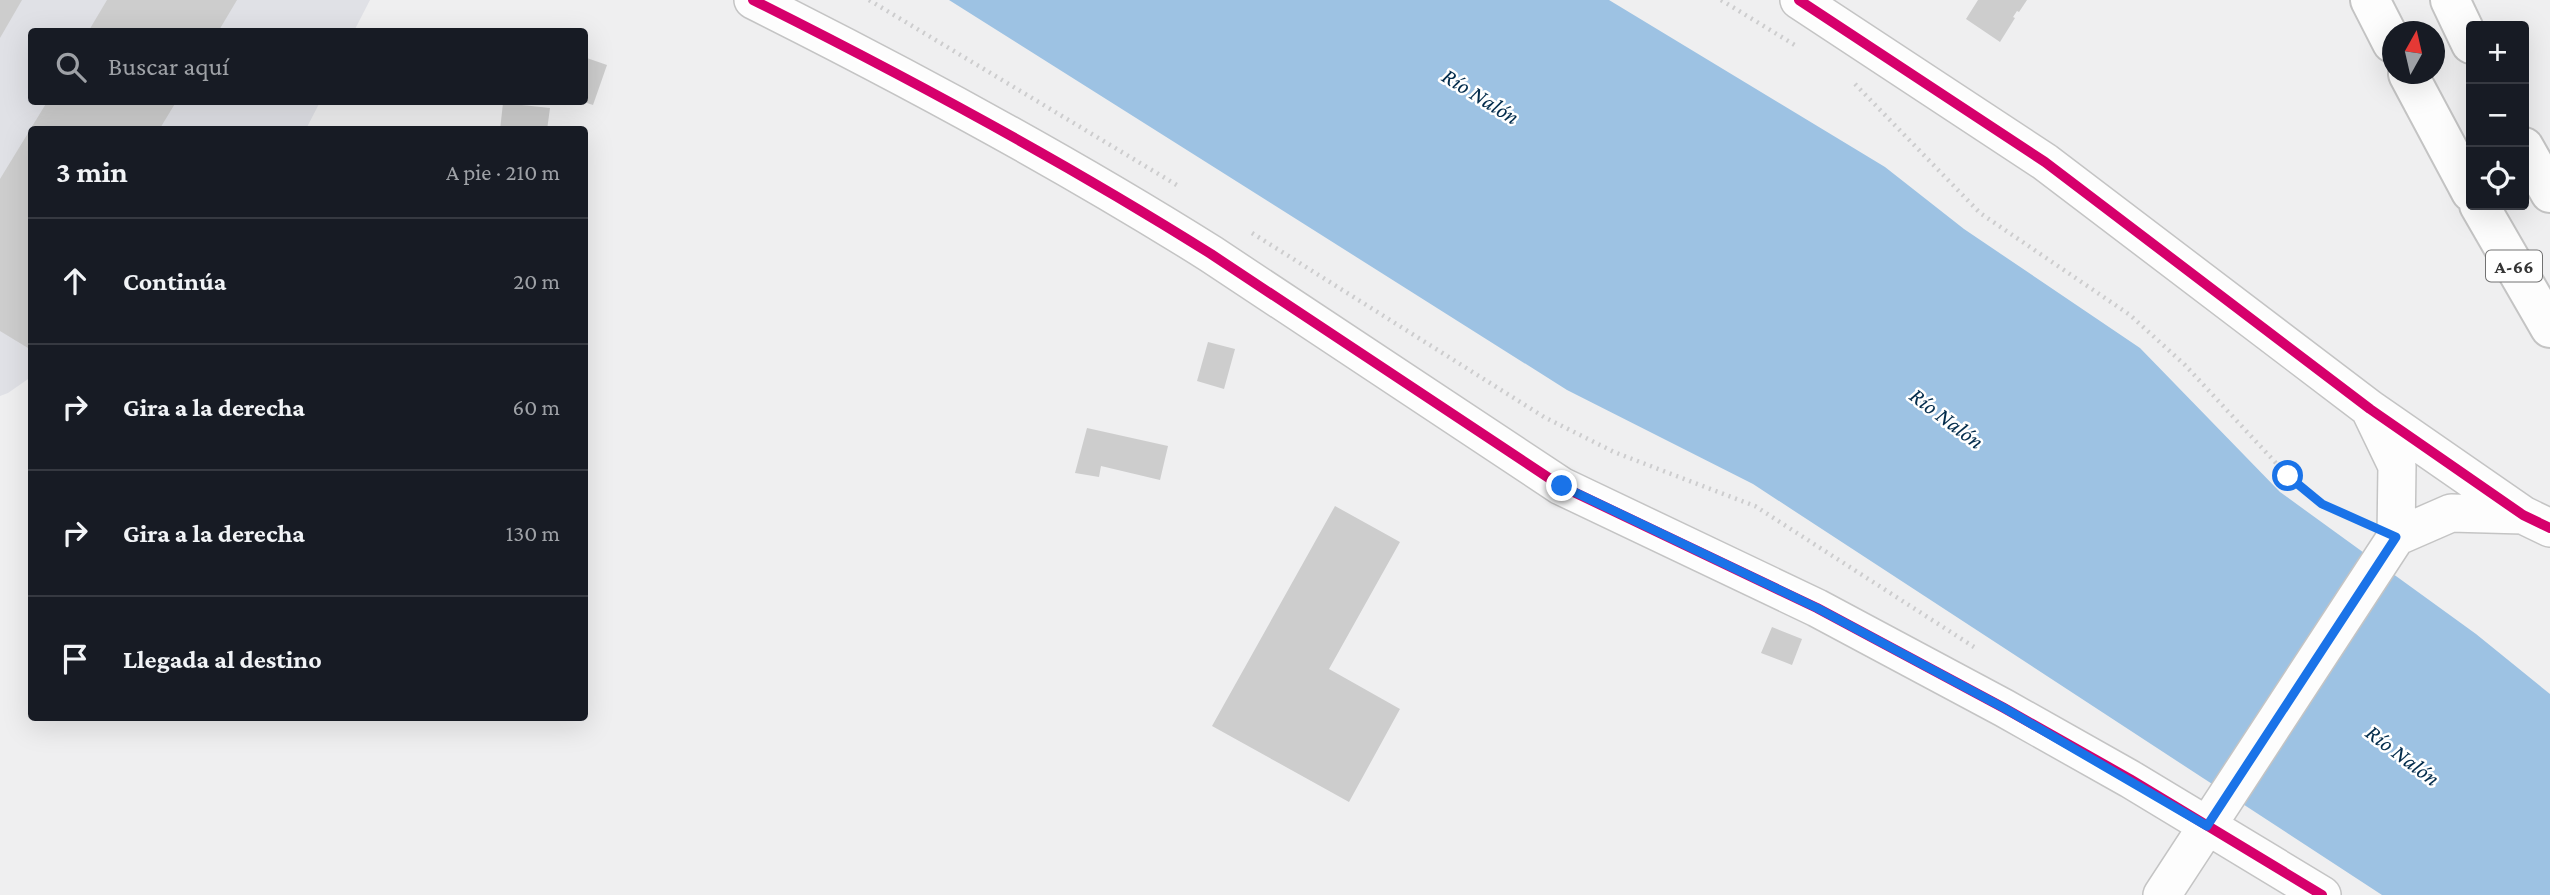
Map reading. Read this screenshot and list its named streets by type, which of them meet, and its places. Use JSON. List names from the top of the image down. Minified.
{"streets":{"highway":["A-66"]},"water":["Río Nalón"],"north":"top","page":{"map_buttons":["+","−"],"search":"Buscar aquí","heading":["3 min","A pie · 210 m"],"list":[["Continúa","20 m"],["Gira a la derecha","60 m"],["Gira a la derecha","130 m"],"Llegada al destino"]}}
